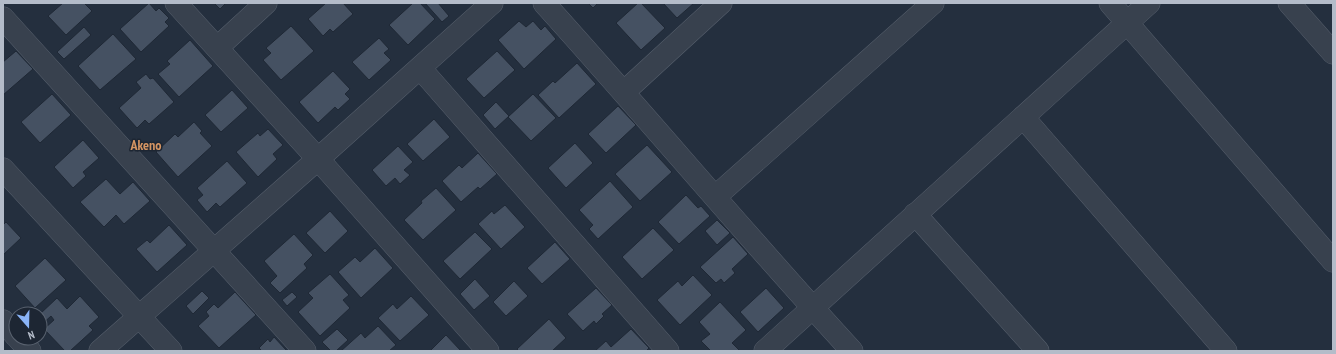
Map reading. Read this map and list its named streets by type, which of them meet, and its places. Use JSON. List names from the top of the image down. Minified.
{"districts":["Akeno"],"north":"bottom"}
